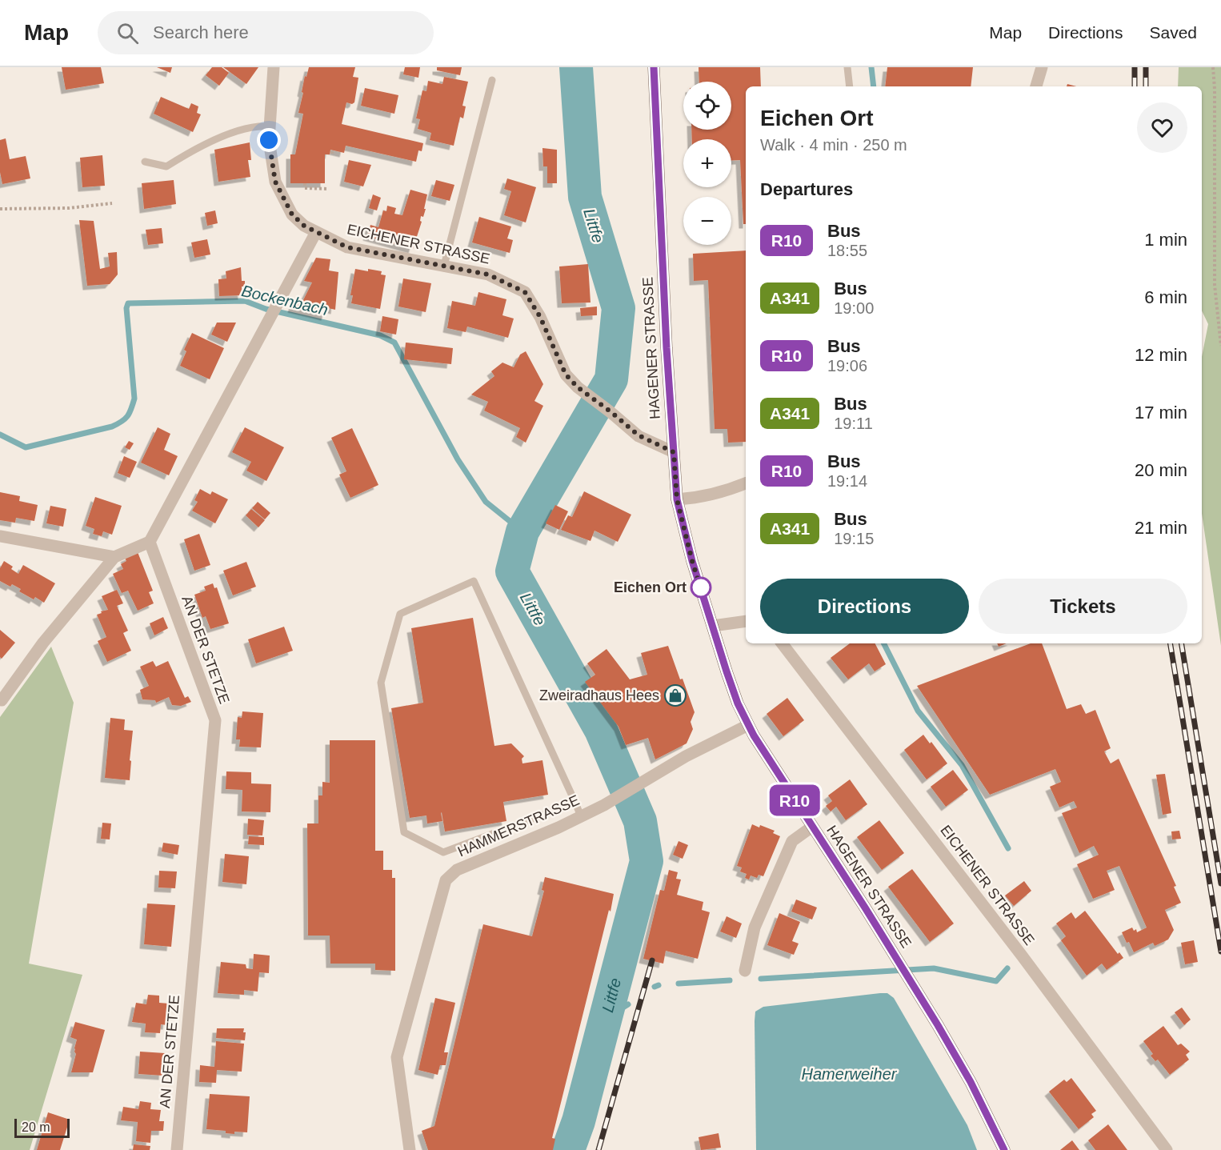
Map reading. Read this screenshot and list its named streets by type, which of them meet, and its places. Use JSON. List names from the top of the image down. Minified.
{"streets":{"main road":["HAGENER STRASSE"],"street":["EICHENER STRASSE","AN DER STETZE","HAMMERSTRASSE"]},"crossings":[["EICHENER STRASSE","HAGENER STRASSE"],["HAGENER STRASSE","HAMMERSTRASSE"]],"water":["Littfe","Bockenbach","Hamerweiher"],"places":{"other":["Eichen Ort"],"shop":["Zweiradhaus Hees"]},"lines":["bus line R10"],"scale_bar":"20 m","page":{"header":"Map","search":"Search here","nav":["Map","Directions","Saved"],"on_map":"R10","map_buttons":["+","−"],"heading":[["Eichen Ort","Walk · 4 min · 250 m"],"Departures"],"list":[{"mark":"R10","name":"Bus","note":"18:55","value":"1 min"},{"mark":"A341","name":"Bus","note":"19:00","value":"6 min"},{"mark":"R10","name":"Bus","note":"19:06","value":"12 min"},{"mark":"A341","name":"Bus","note":"19:11","value":"17 min"},{"mark":"R10","name":"Bus","note":"19:14","value":"20 min"},{"mark":"A341","name":"Bus","note":"19:15","value":"21 min"}],"buttons":["Directions","Tickets"],"scale":"20 m"}}
